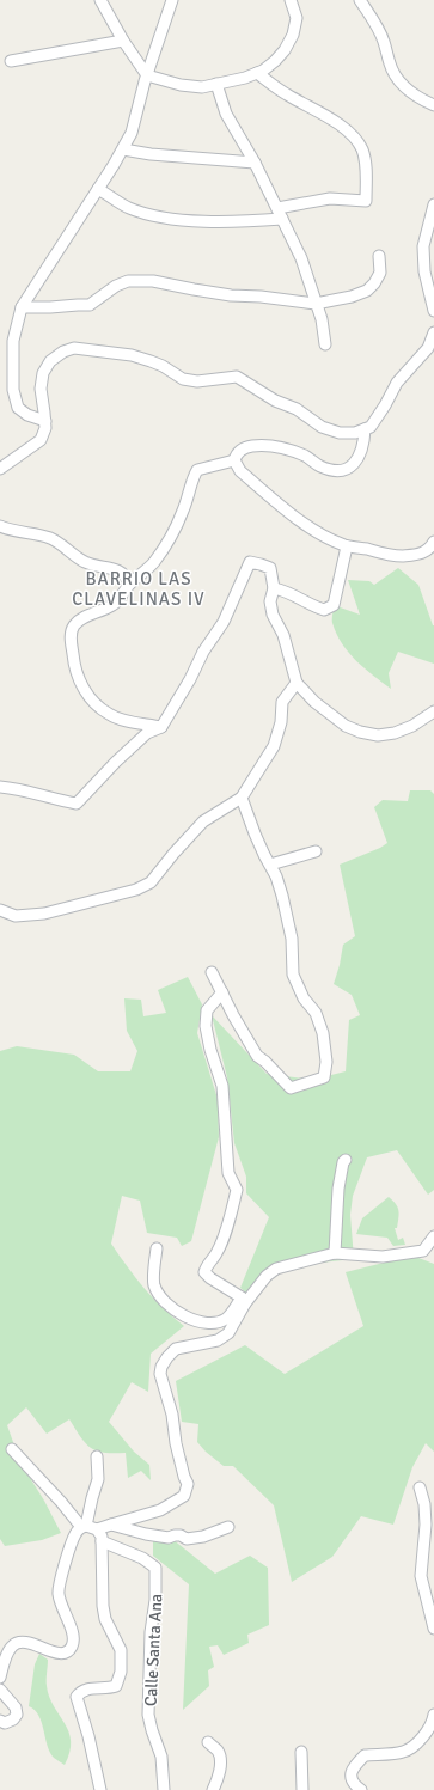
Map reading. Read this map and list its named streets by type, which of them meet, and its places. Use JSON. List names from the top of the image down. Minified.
{"streets":{"street":["Calle Santa Ana"]},"districts":["BARRIO LAS CLAVELINAS IV"]}
